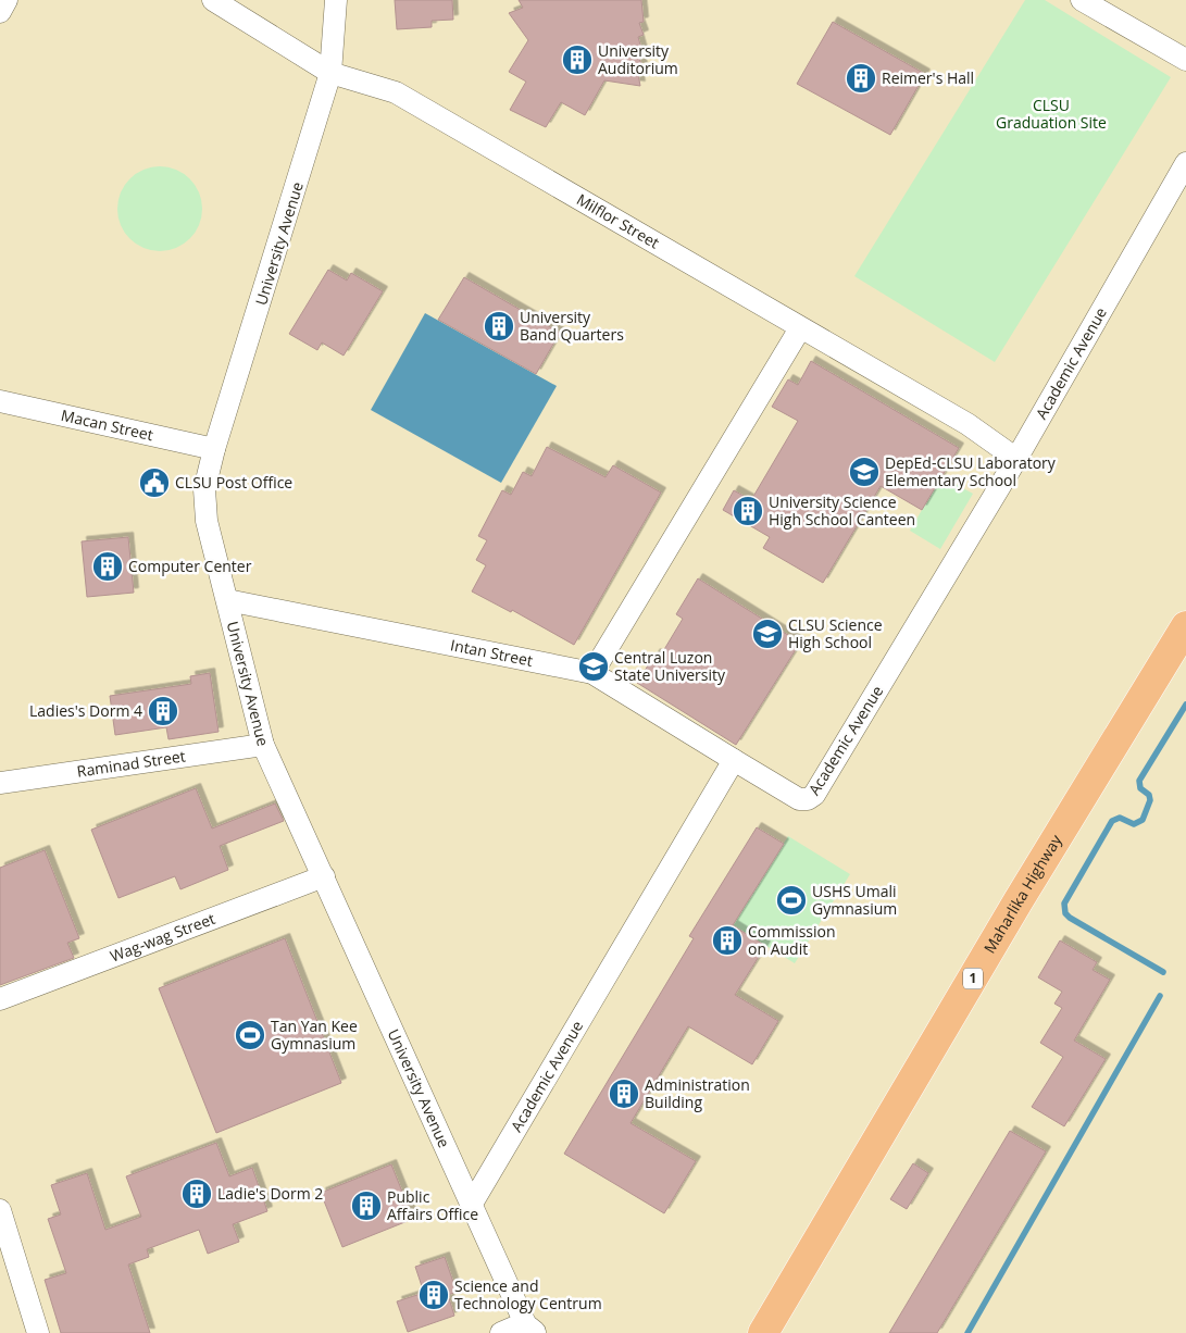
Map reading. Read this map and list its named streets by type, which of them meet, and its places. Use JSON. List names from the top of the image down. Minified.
{"streets":{"highway":["Maharlika Highway","1"],"street":["Milflor Street","University Avenue","Academic Avenue","Macan Street","Intan Street","Raminad Street","Wag-wag Street"]},"crossings":[["Milflor Street","University Avenue"],["Milflor Street","Academic Avenue"],["University Avenue","Academic Avenue"],["University Avenue","Macan Street"],["University Avenue","Intan Street"],["University Avenue","Raminad Street"],["University Avenue","Wag-wag Street"],["Academic Avenue","Intan Street"]],"parks":["CLSU Graduation Site"],"places":{"building":["University Auditorium","Reimer's Hall","University Band Quarters","University Science High School Canteen","Computer Center","Ladies's Dorm 4","Commission on Audit","Administration Building","Ladie's Dorm 2","Public Affairs Office","Science and Technology Centrum"],"school or university":["DepEd-CLSU Laboratory Elementary School","CLSU Science High School","Central Luzon State University"],"public building":["CLSU Post Office"],"sports":["USHS Umali Gymnasium","Tan Yan Kee Gymnasium"]}}
